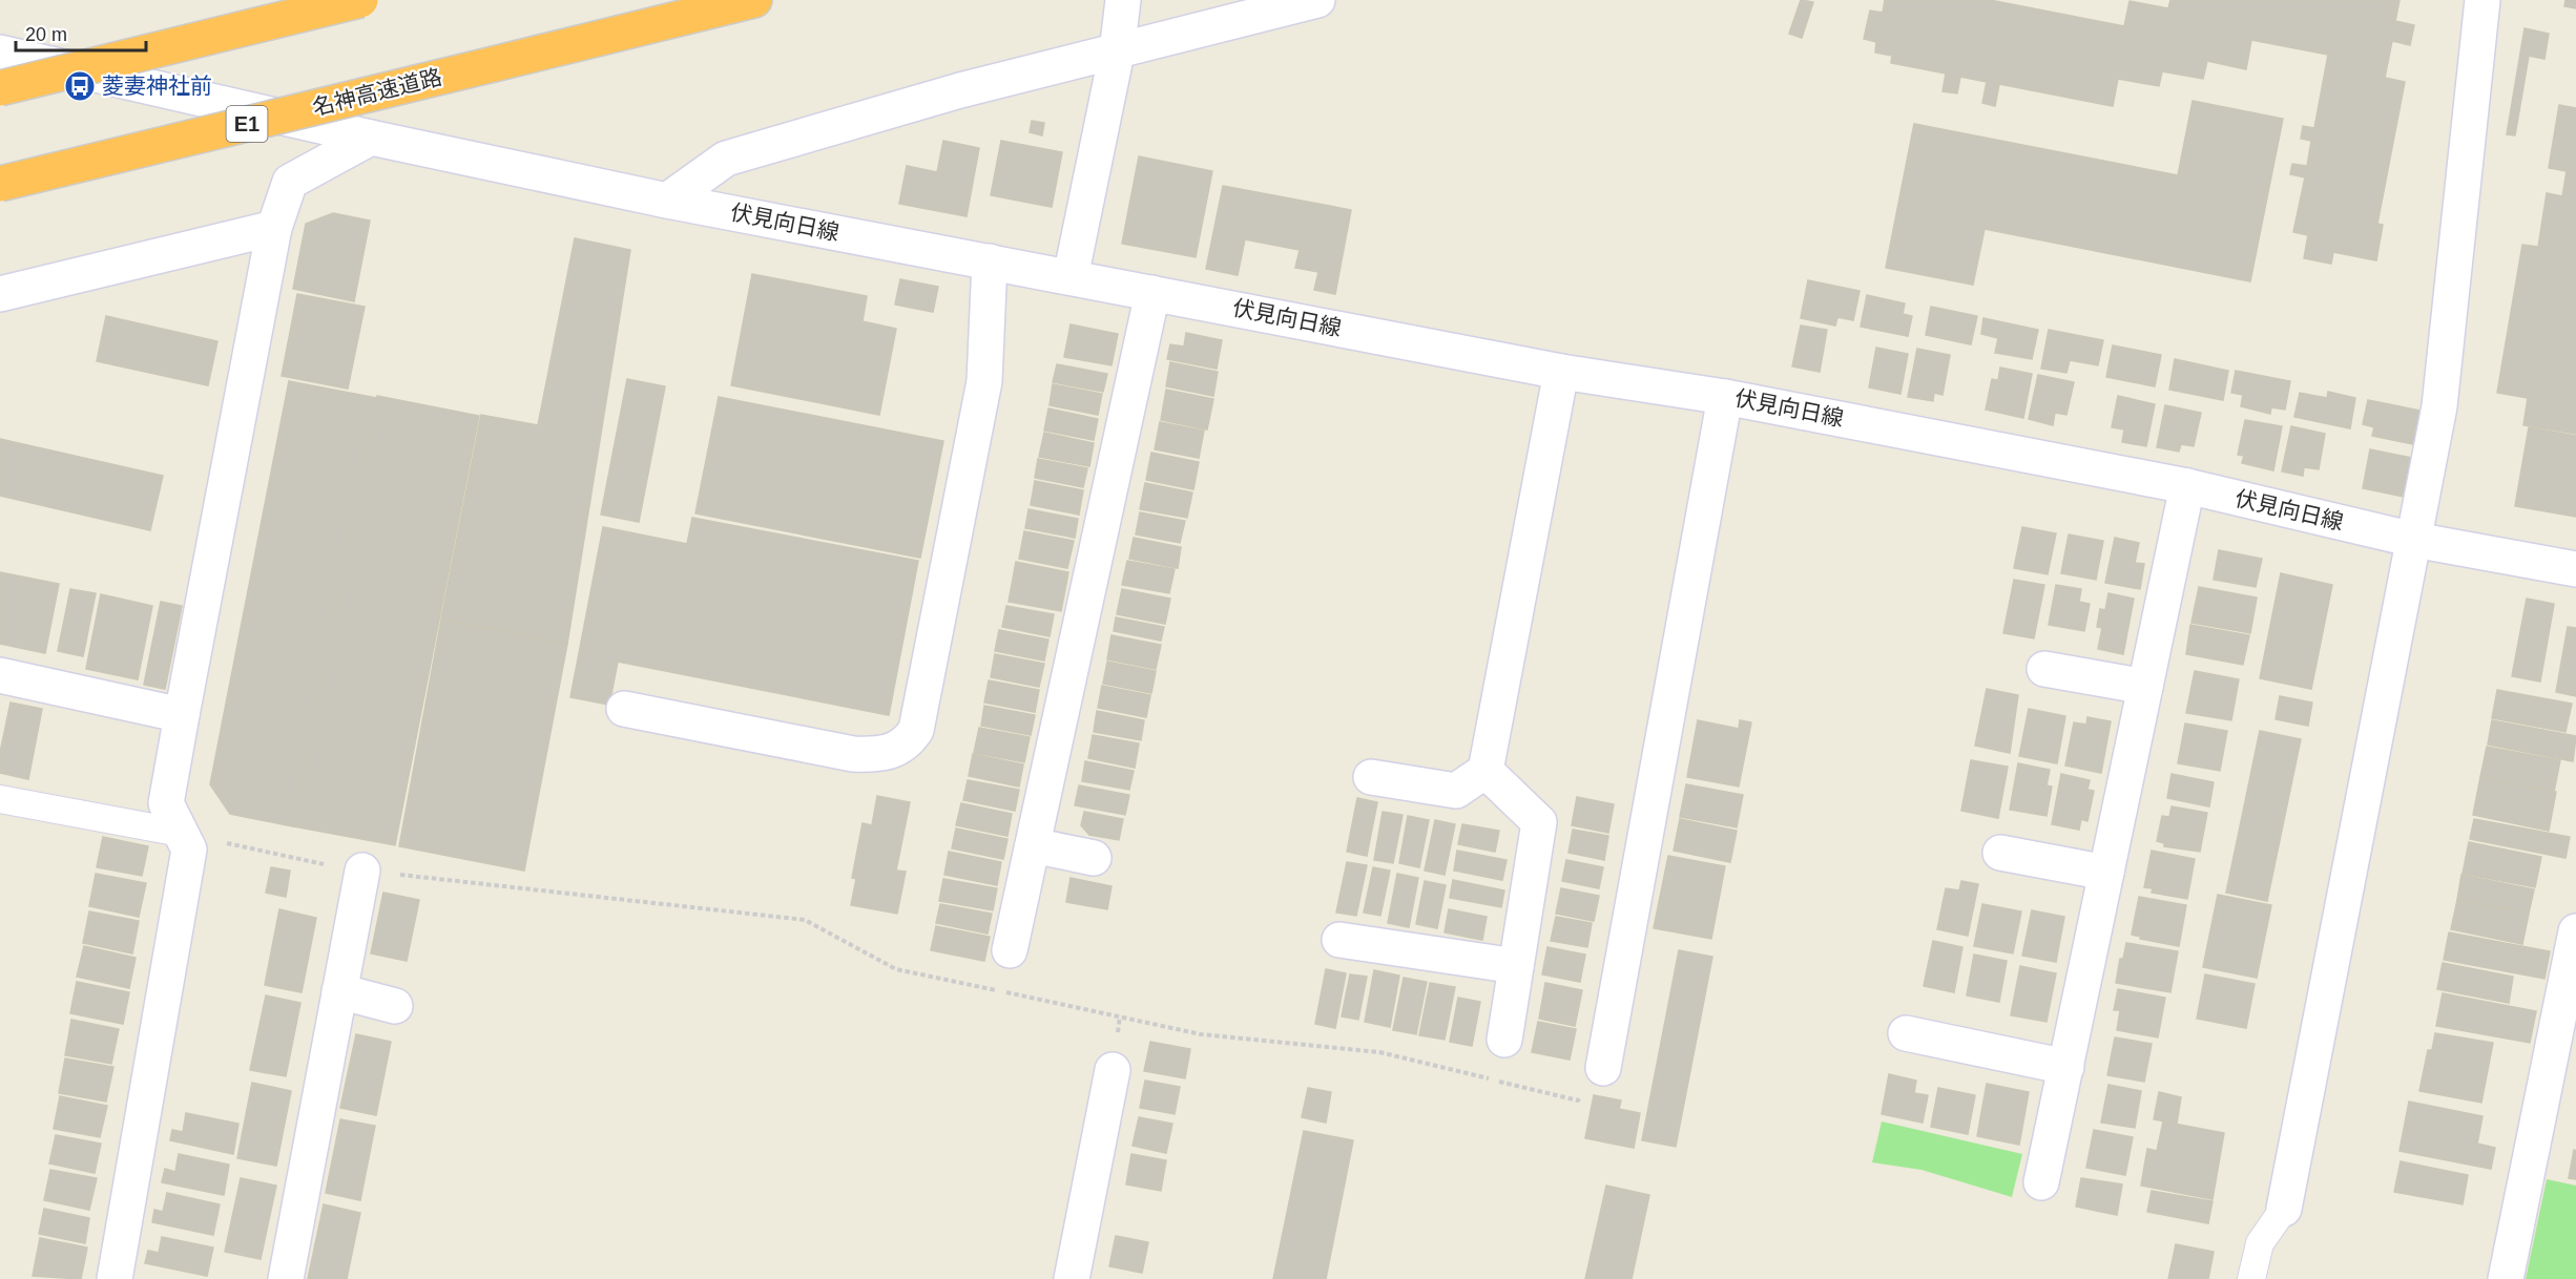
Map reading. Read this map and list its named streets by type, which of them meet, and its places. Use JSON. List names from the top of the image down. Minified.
{"streets":{"highway":["名神高速道路","E1"],"street":["伏見向日線"]},"places":{"bus stop":["菱妻神社前"]},"scale_bar":"20 m"}
